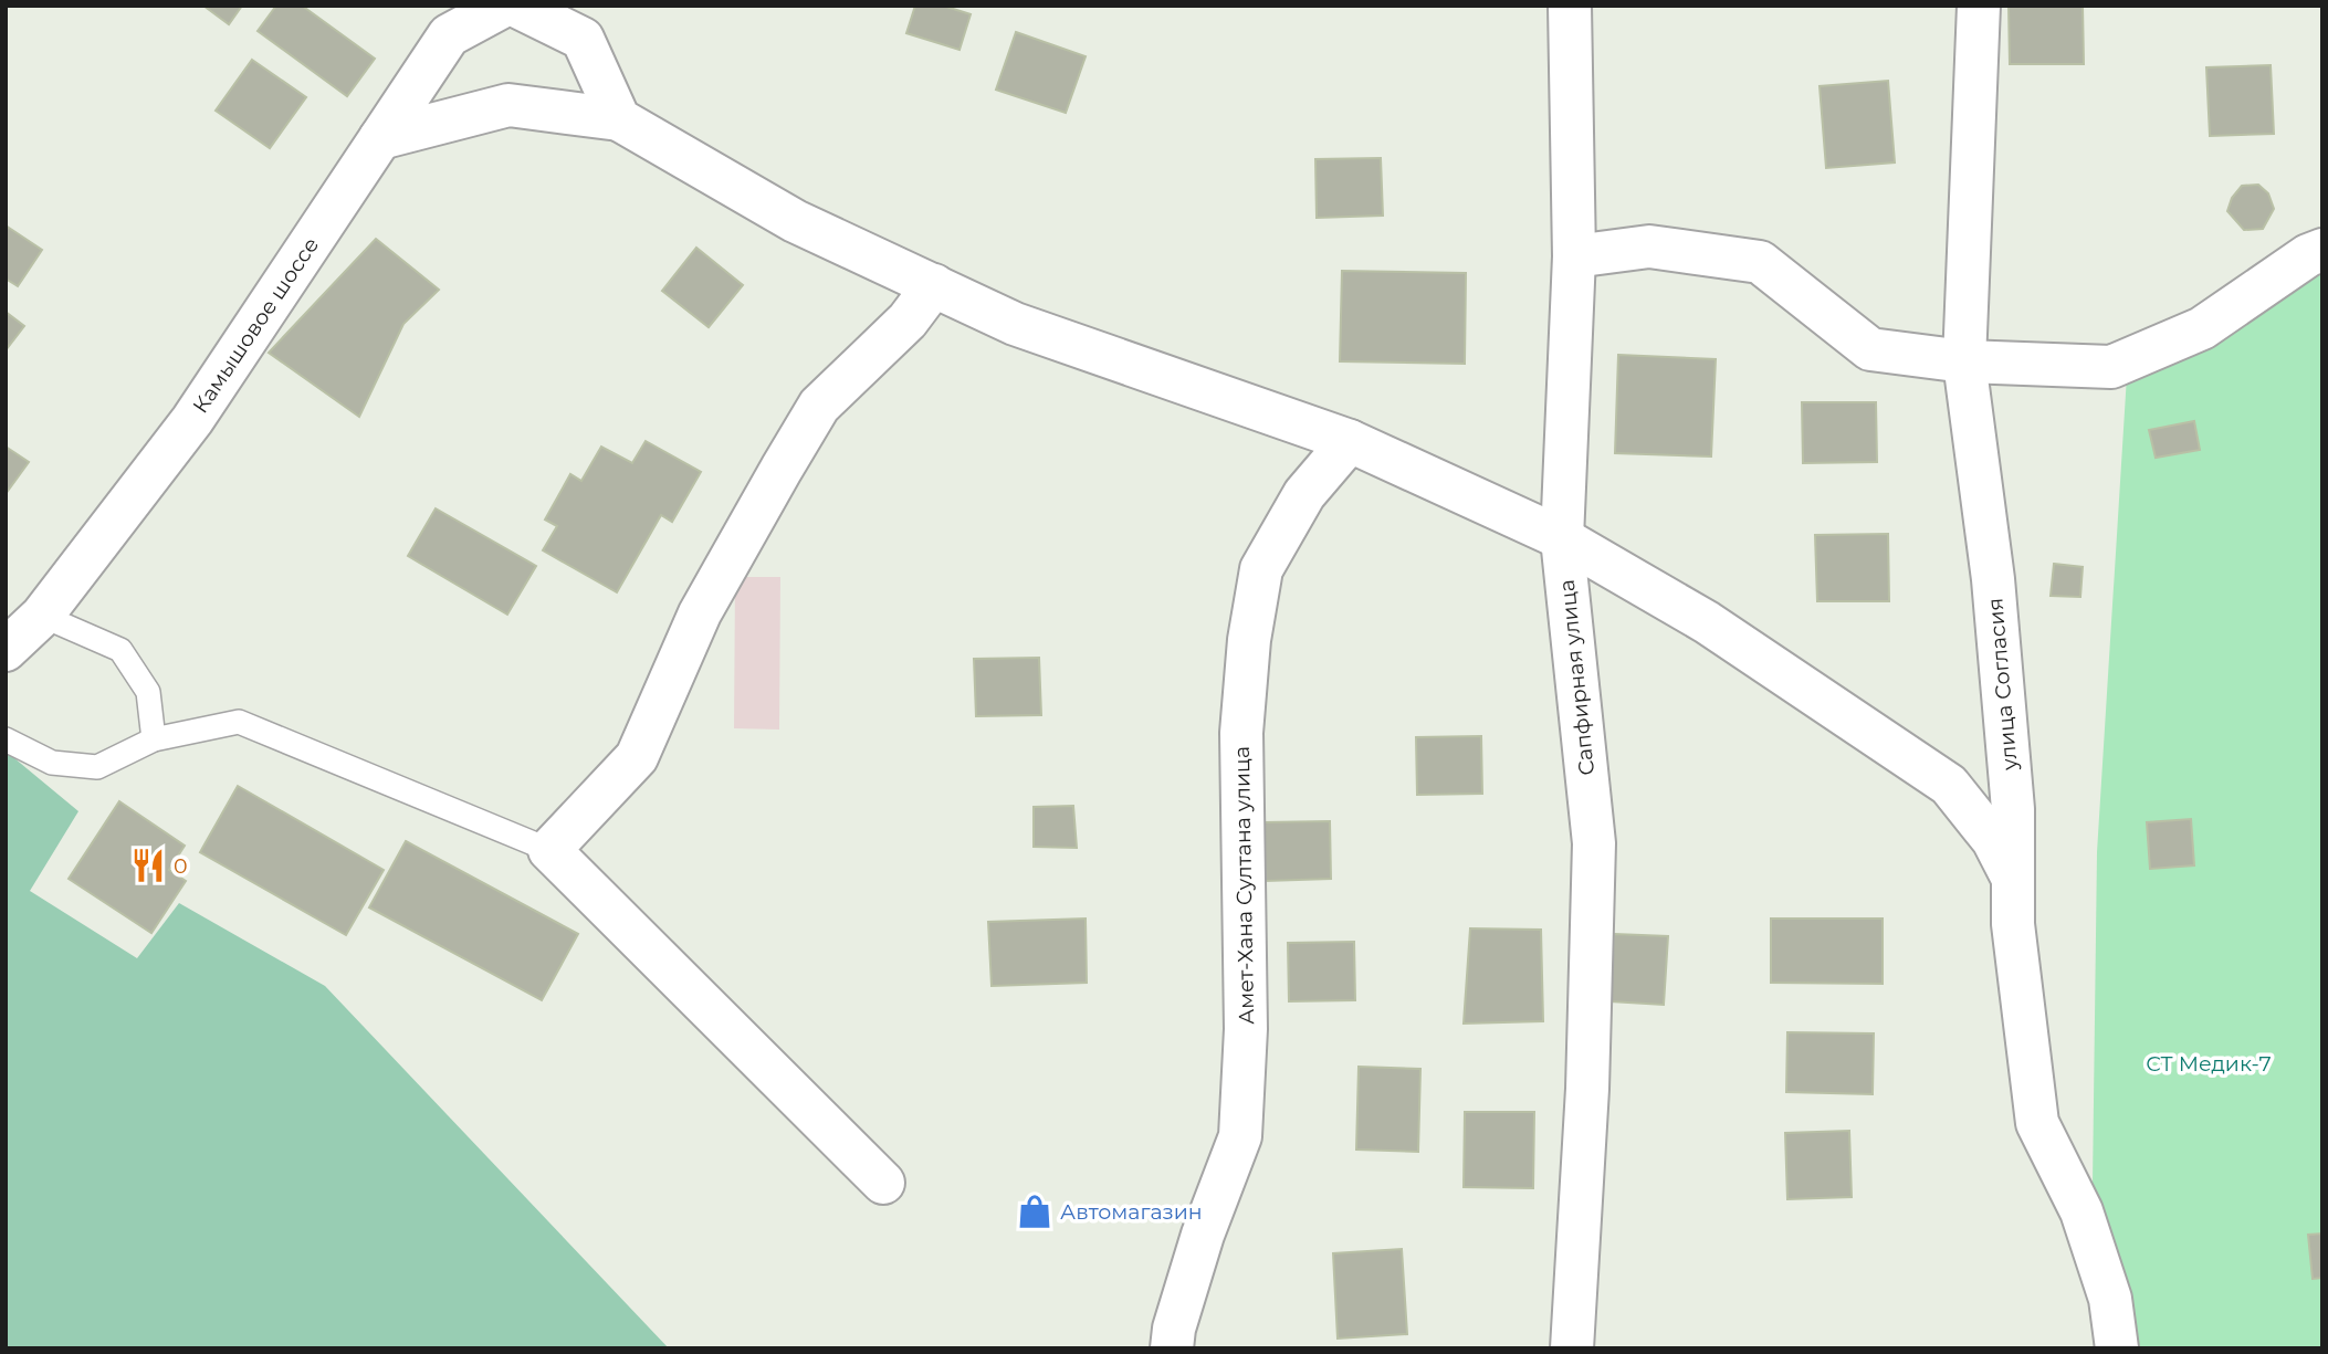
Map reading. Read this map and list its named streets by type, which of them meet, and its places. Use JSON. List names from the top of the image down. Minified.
{"streets":{"street":["Камышовое шоссе","Сапфирная улица","улица Согласия","Амет-Хана Султана улица"]},"parks":["СТ Медик-7"],"places":{"restaurant":["0"],"shop":["Автомагазин"]}}
